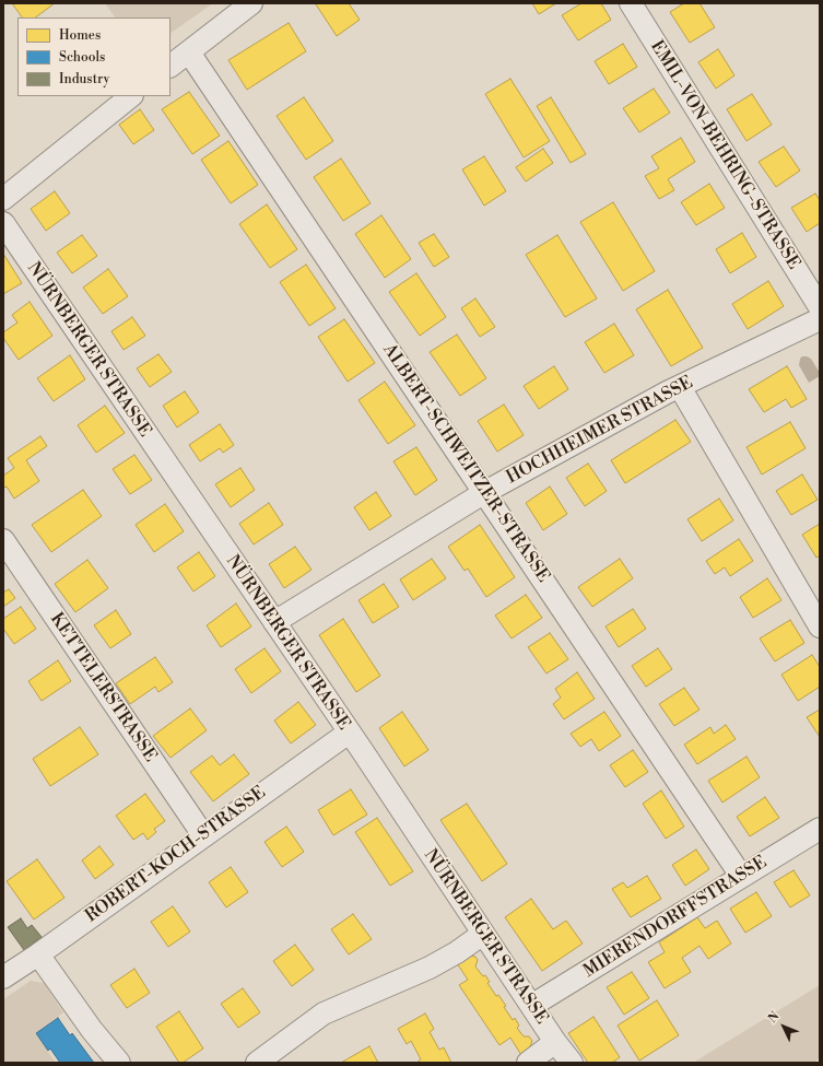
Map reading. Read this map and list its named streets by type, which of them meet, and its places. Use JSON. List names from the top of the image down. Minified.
{"streets":{"street":["EMIL-VON-BEHRING-STRASSE","NÜRNBERGER STRASSE","HOCHHEIMER STRASSE","ALBERT-SCHWEITZER-STRASSE","KETTELERSTRASSE","ROBERT-KOCH-STRASSE","MIERENDORFFSTRASSE"]},"crossings":[["NÜRNBERGER STRASSE","HOCHHEIMER STRASSE"],["NÜRNBERGER STRASSE","ROBERT-KOCH-STRASSE"],["NÜRNBERGER STRASSE","MIERENDORFFSTRASSE"],["HOCHHEIMER STRASSE","ALBERT-SCHWEITZER-STRASSE"],["ALBERT-SCHWEITZER-STRASSE","MIERENDORFFSTRASSE"],["KETTELERSTRASSE","ROBERT-KOCH-STRASSE"]],"legend":["Homes","Schools","Industry"],"north":"top left"}
